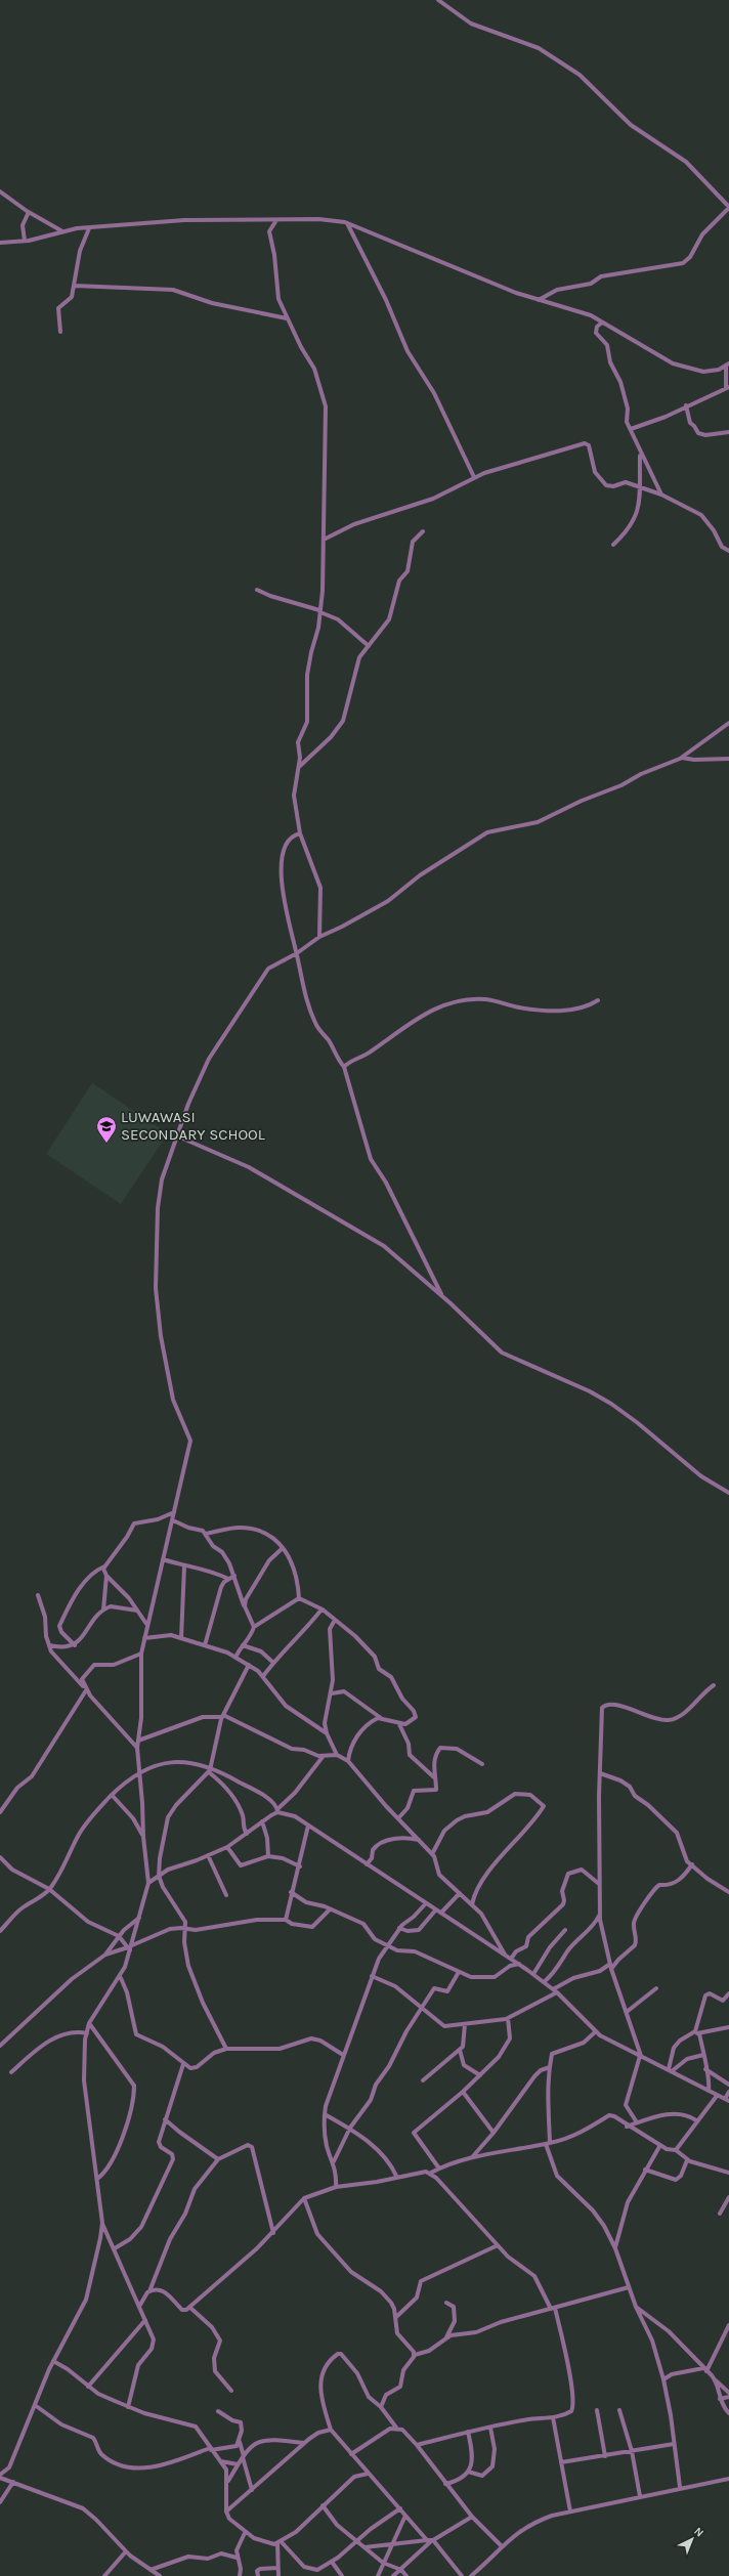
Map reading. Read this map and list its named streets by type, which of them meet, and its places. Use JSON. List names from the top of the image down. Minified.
{"places":{"school or university":["LUWAWASI SECONDARY SCHOOL"]},"north":"top right"}
